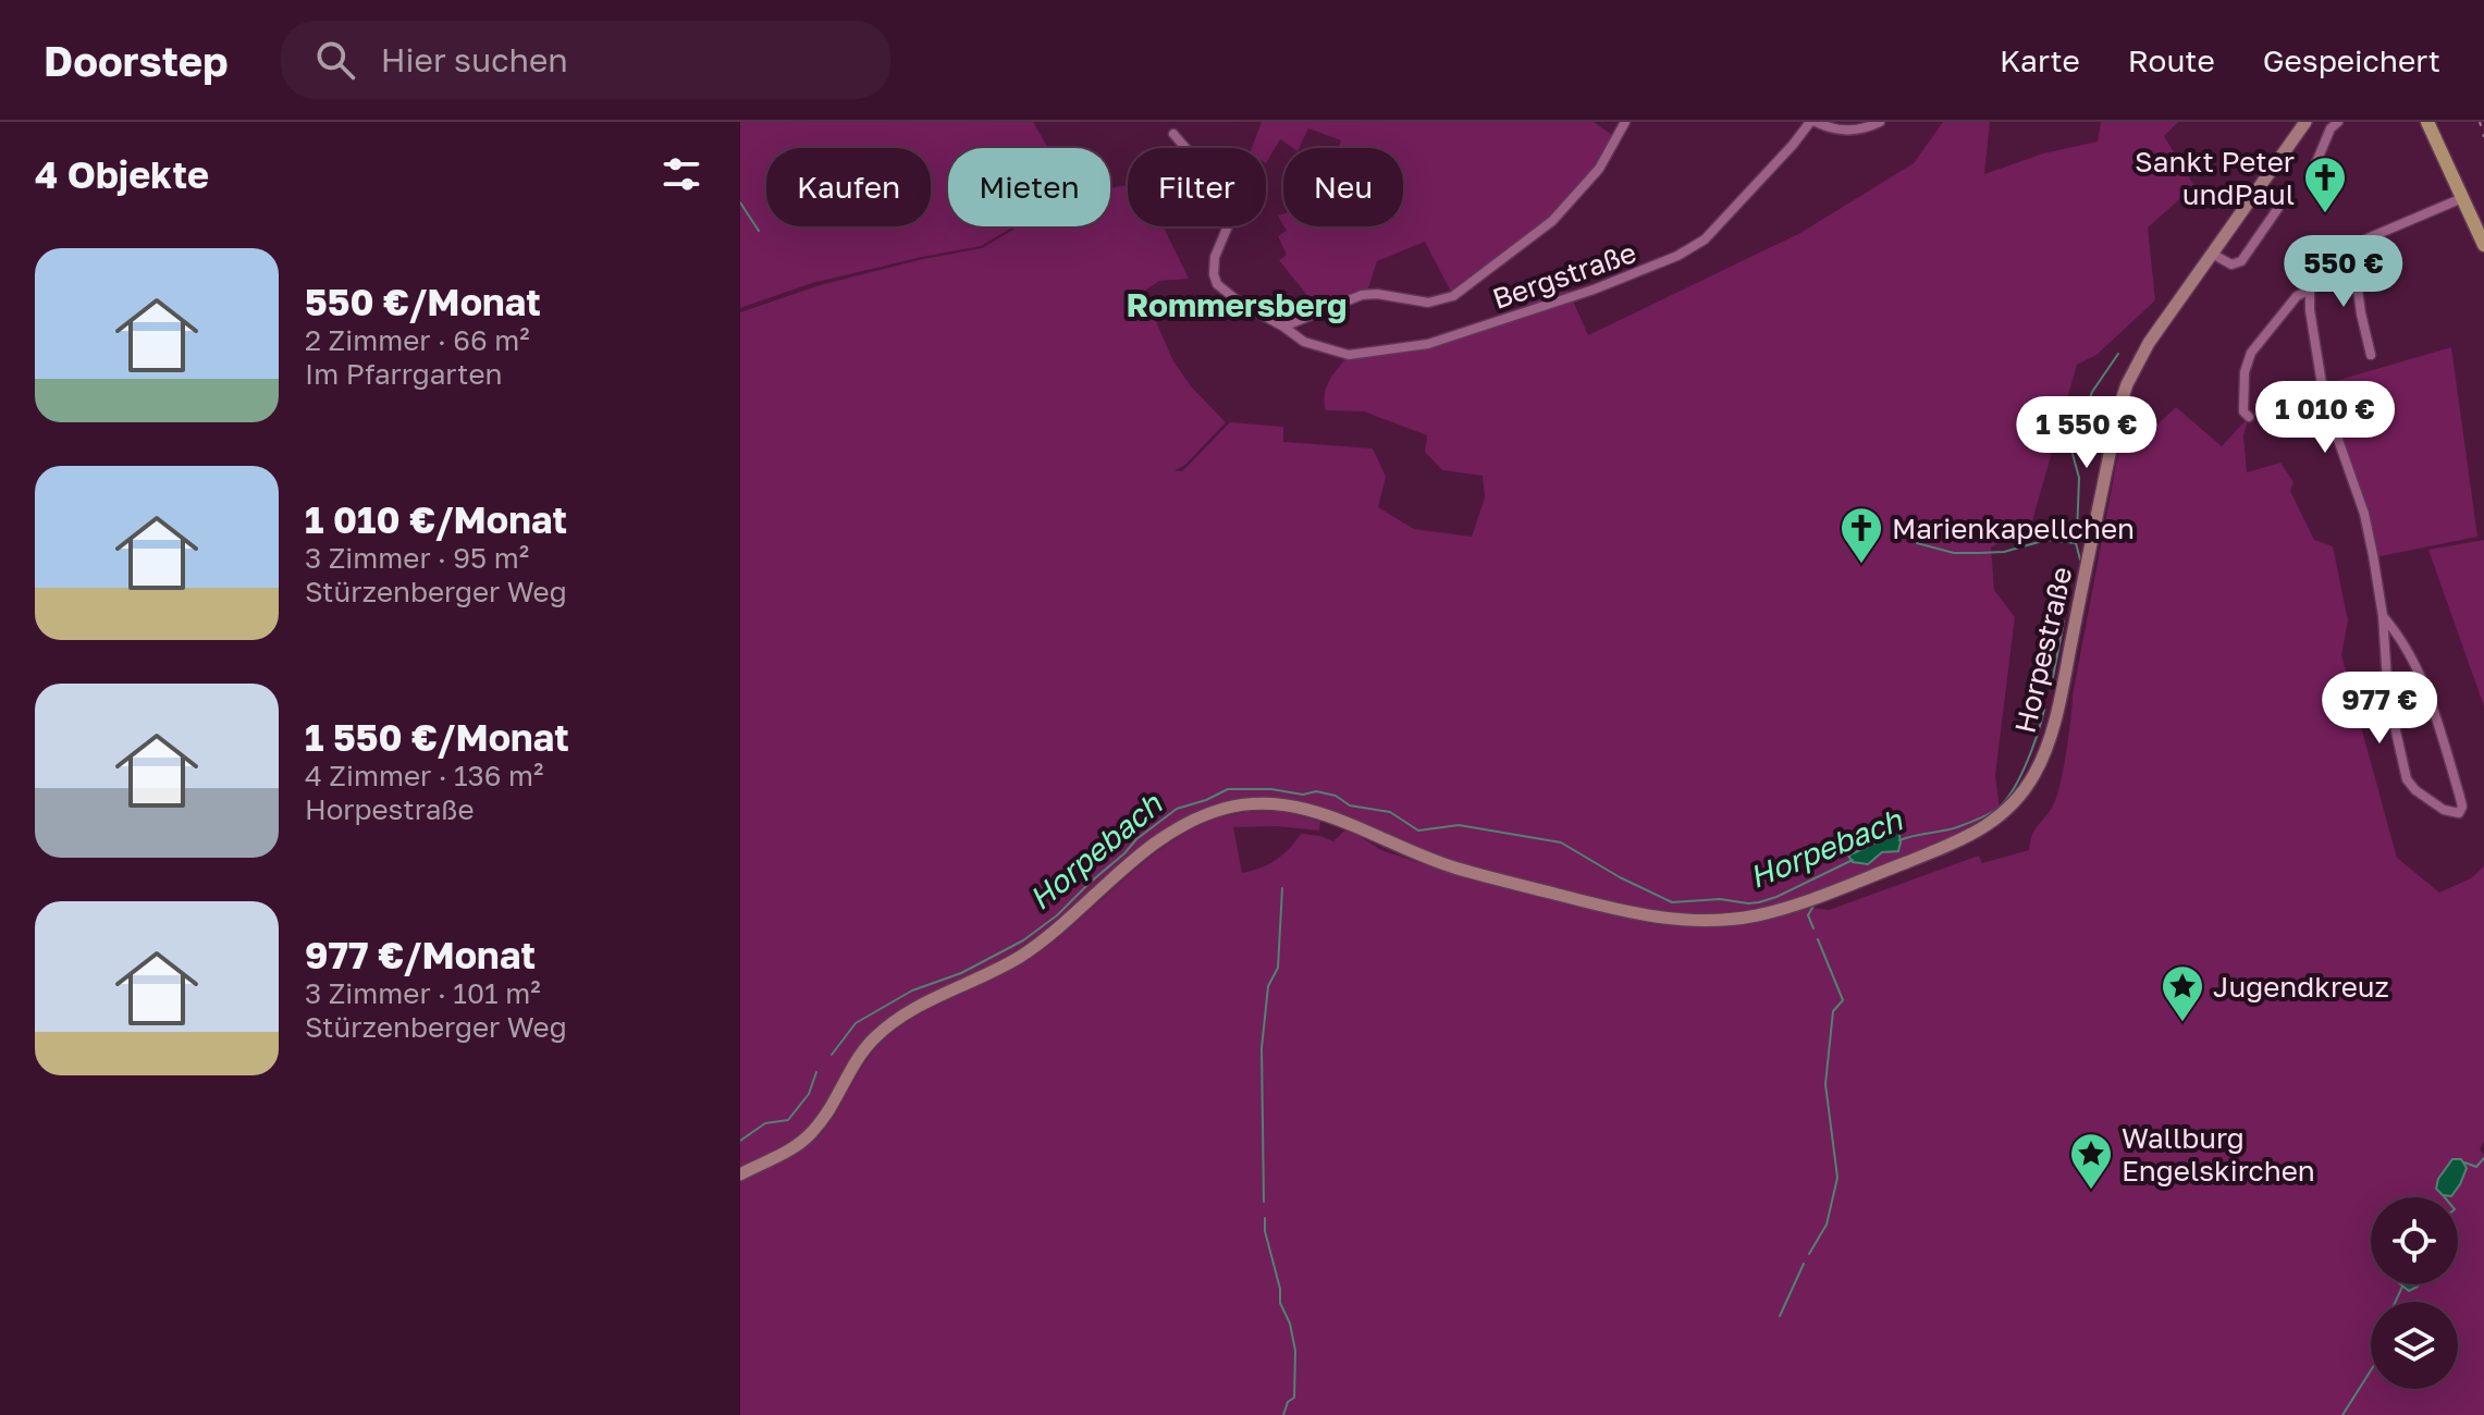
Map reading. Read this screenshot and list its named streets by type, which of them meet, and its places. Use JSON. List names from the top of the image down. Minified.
{"streets":{"street":["Bergstraße","Horpestraße"]},"districts":["Rommersberg"],"water":["Horpebach"],"places":{"church":["Sankt Peter undPaul","Marienkapellchen"],"place":["Jugendkreuz","Wallburg Engelskirchen"]},"page":{"header":"Doorstep","search":"Hier suchen","nav":["Karte","Route","Gespeichert"],"heading":"4 Objekte","chip":["Kaufen","Mieten","Filter","Neu"],"list":[{"name":"550 €/Monat","note":"2 Zimmer · 66 m² · Im Pfarrgarten"},{"name":"1 010 €/Monat","note":"3 Zimmer · 95 m² · Stürzenberger Weg"},{"name":"1 550 €/Monat","note":"4 Zimmer · 136 m² · Horpestraße"},{"name":"977 €/Monat","note":"3 Zimmer · 101 m² · Stürzenberger Weg"}],"price":["550 €","1 010 €","1 550 €","977 €"]}}
